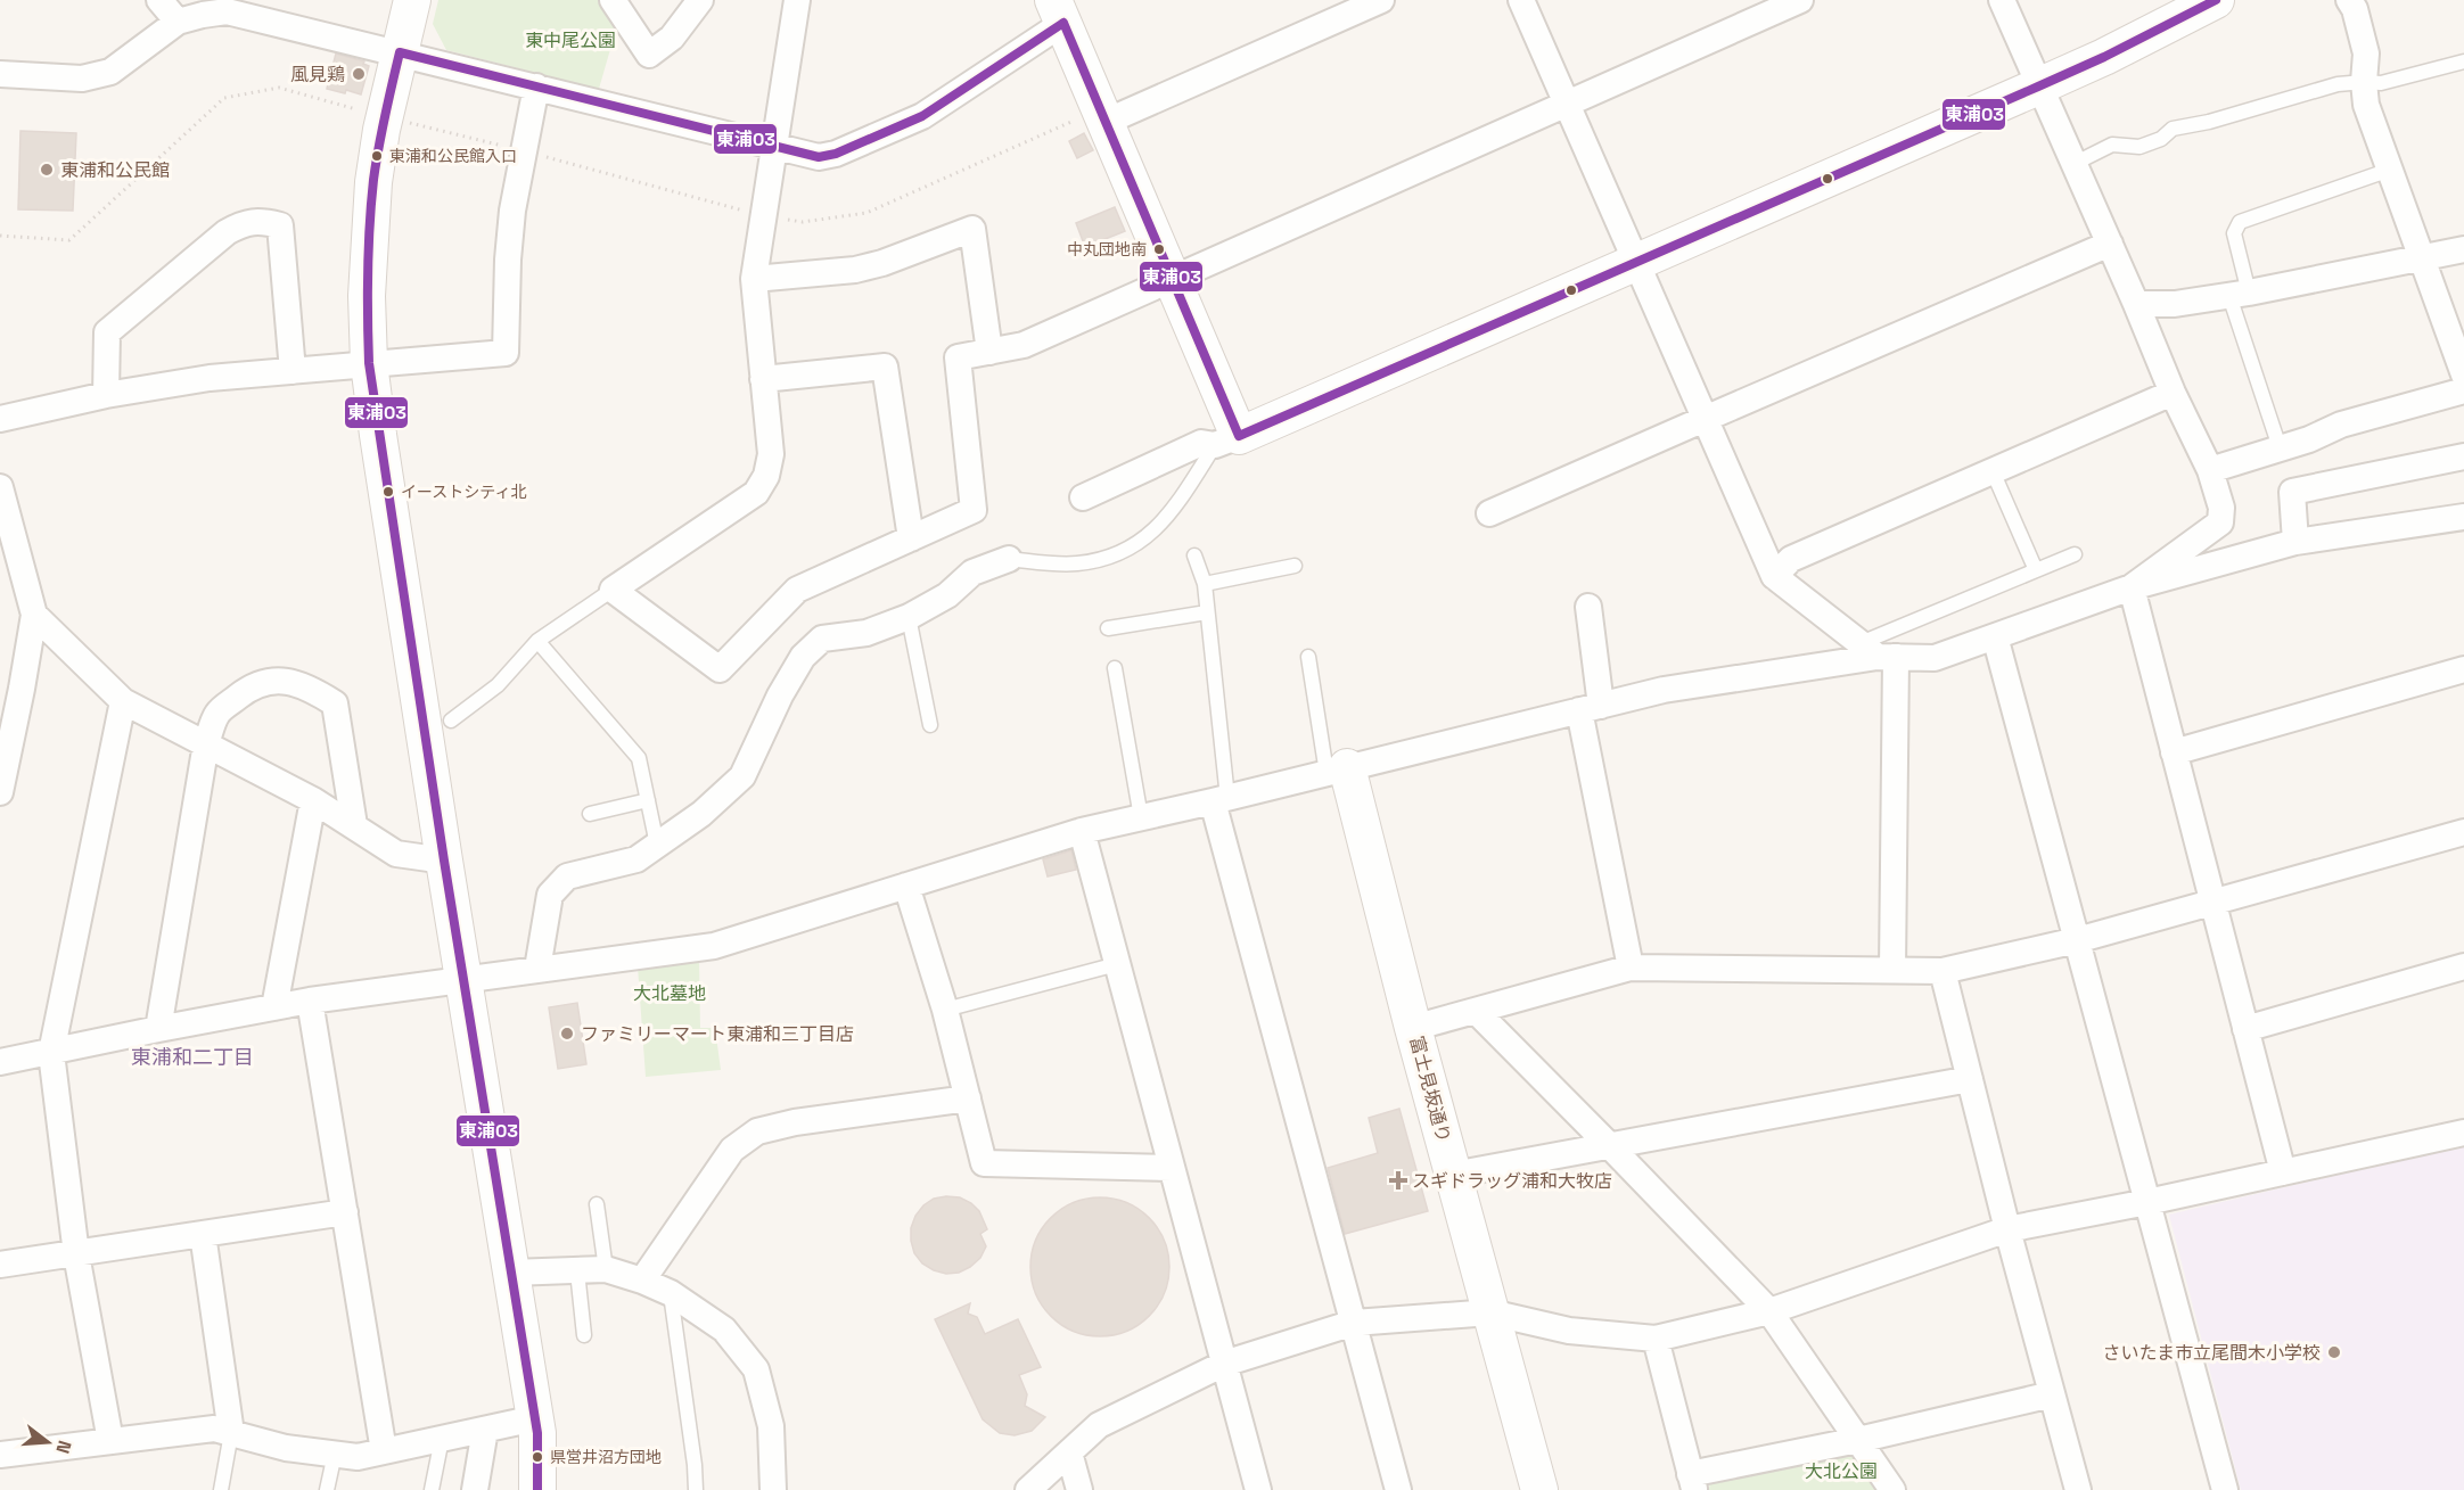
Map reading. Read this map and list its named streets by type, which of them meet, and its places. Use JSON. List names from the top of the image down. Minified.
{"streets":{"street":["富士見坂通り"]},"districts":["東浦和二丁目"],"parks":["東中尾公園","大北墓地","大北公園"],"places":{"other":["風見鶏","東浦和公民館入口","東浦和公民館","中丸団地南","イーストシティ北","ファミリーマート東浦和三丁目店","さいたま市立尾間木小学校","県営井沼方団地"],"health":["スギドラッグ浦和大牧店"]},"lines":["transit line 東浦03"],"north":"right"}
